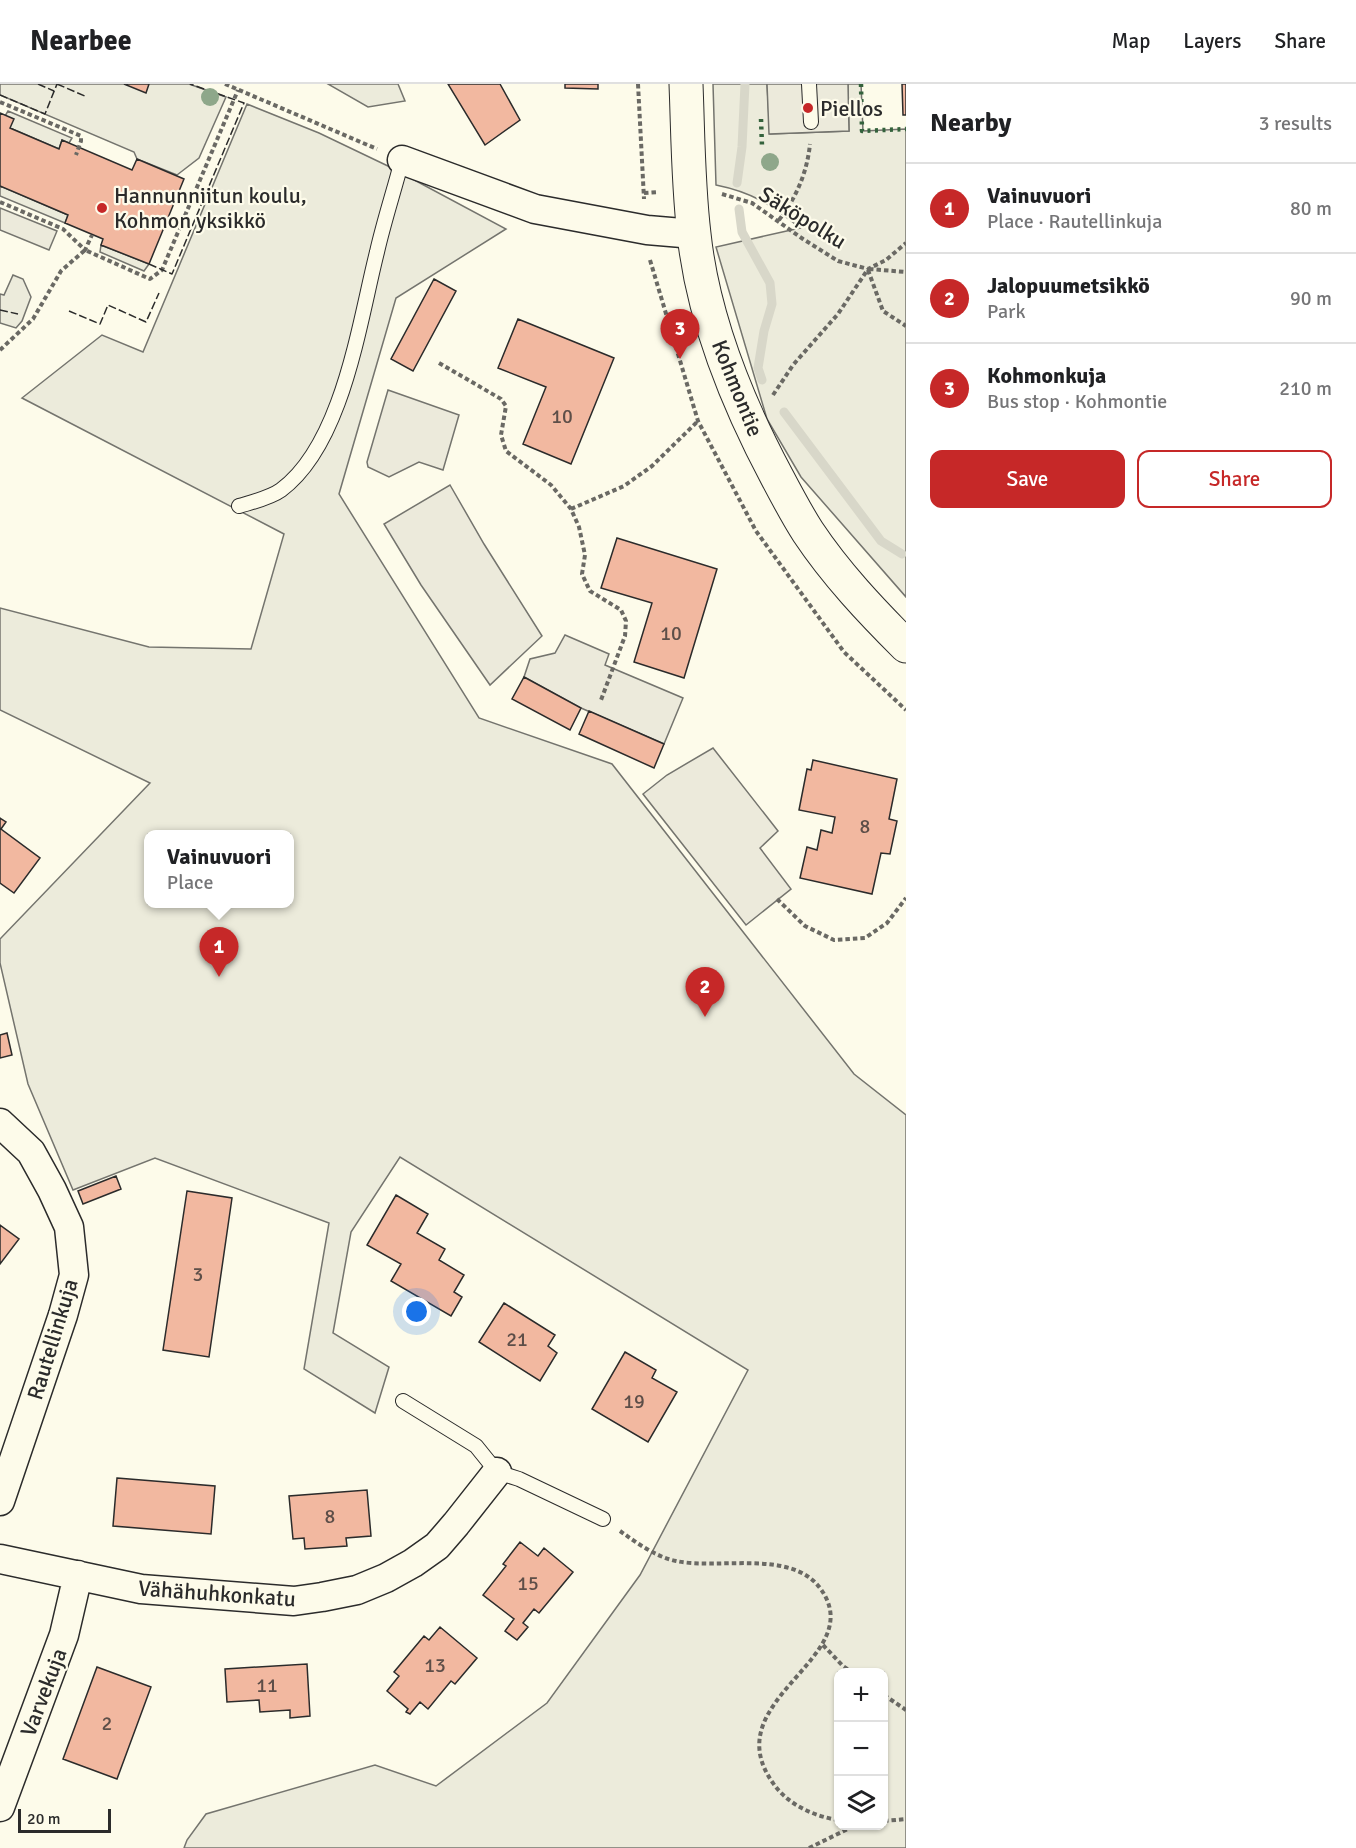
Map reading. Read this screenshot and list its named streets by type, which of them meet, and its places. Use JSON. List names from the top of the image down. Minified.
{"streets":{"street":["Kohmontie","Rautellinkuja","Vähähuhkonkatu","Varvekuja"],"path":["Säköpolku"]},"crossings":[["Vähähuhkonkatu","Varvekuja"]],"places":["Piellos","Hannunniitun koulu, Kohmon yksikkö"],"house_numbers":["10","10","8","3","21","19","8","15","13","11","2"],"scale_bar":"20 m","page":{"header":"Nearbee","nav":["Map","Layers","Share"],"heading":["Nearby","3 results"],"list":[{"mark":"1","name":"Vainuvuori","note":"Place · Rautellinkuja","value":"80 m"},{"mark":"2","name":"Jalopuumetsikkö","note":"Park","value":"90 m"},{"mark":"3","name":"Kohmonkuja","note":"Bus stop · Kohmontie","value":"210 m"}],"pins":["3","1","2"],"buttons":["Save","Share"],"popup":["Vainuvuori","Place"],"map_buttons":["+","−"],"scale":"20 m"}}
